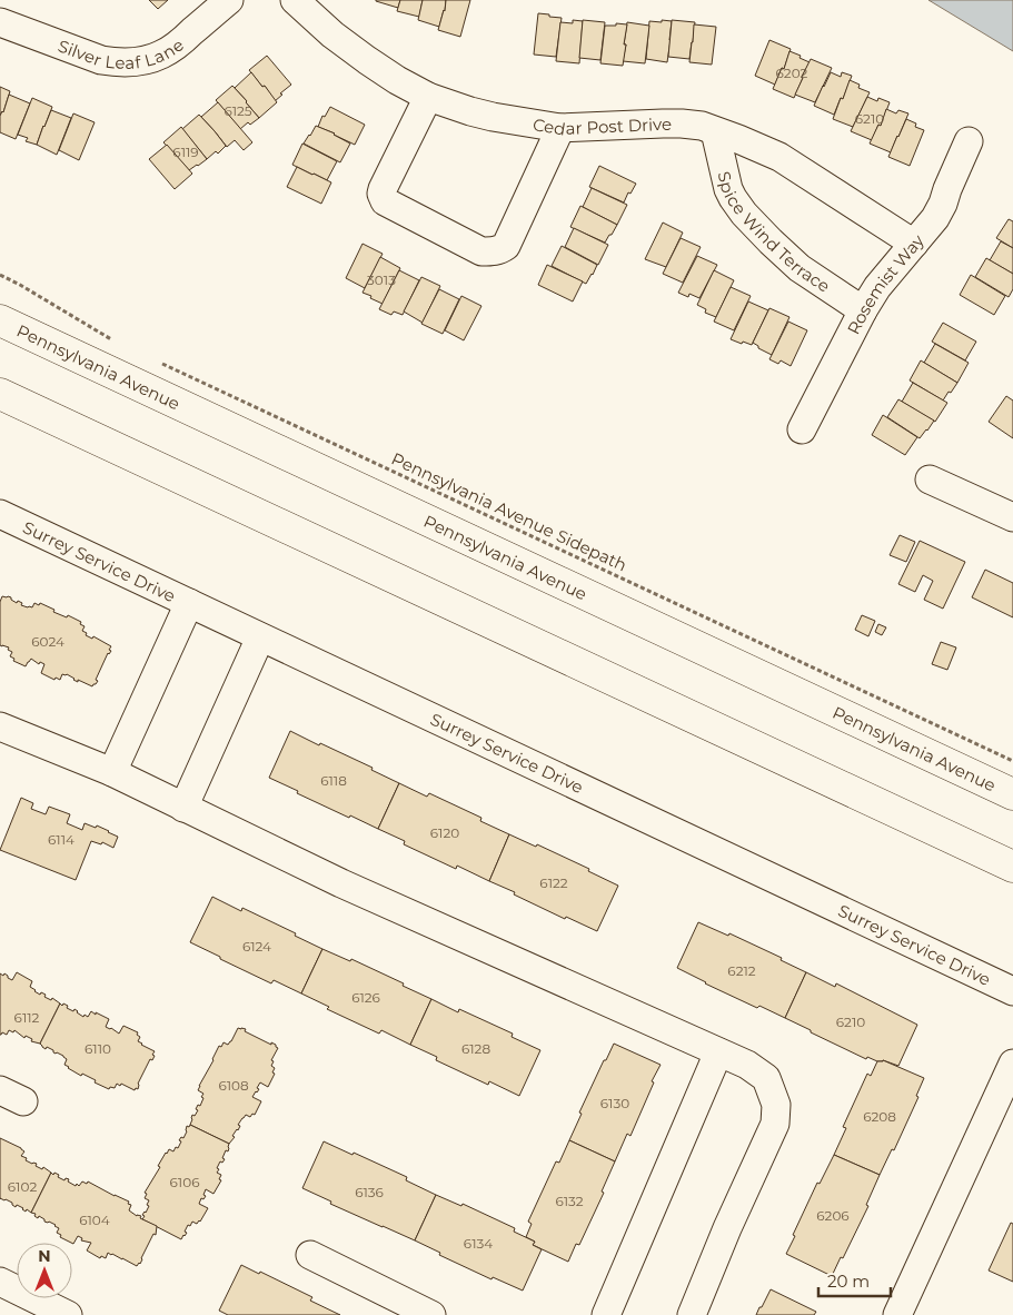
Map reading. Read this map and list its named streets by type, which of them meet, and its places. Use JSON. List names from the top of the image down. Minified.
{"streets":{"highway":["Pennsylvania Avenue"],"street":["Silver Leaf Lane","Cedar Post Drive","Spice Wind Terrace","Rosemist Way","Surrey Service Drive"],"path":["Pennsylvania Avenue Sidepath"]},"crossings":[["Cedar Post Drive","Spice Wind Terrace"],["Cedar Post Drive","Rosemist Way"],["Spice Wind Terrace","Rosemist Way"]],"house_numbers":["6202","6125","6210","6119","3013","6024","6118","6120","6114","6122","6124","6212","6126","6112","6210","6110","6128","6108","6130","6208","6106","6102","6136","6132","6206","6104","6134"],"scale_bar":"20 m","north":"top"}
